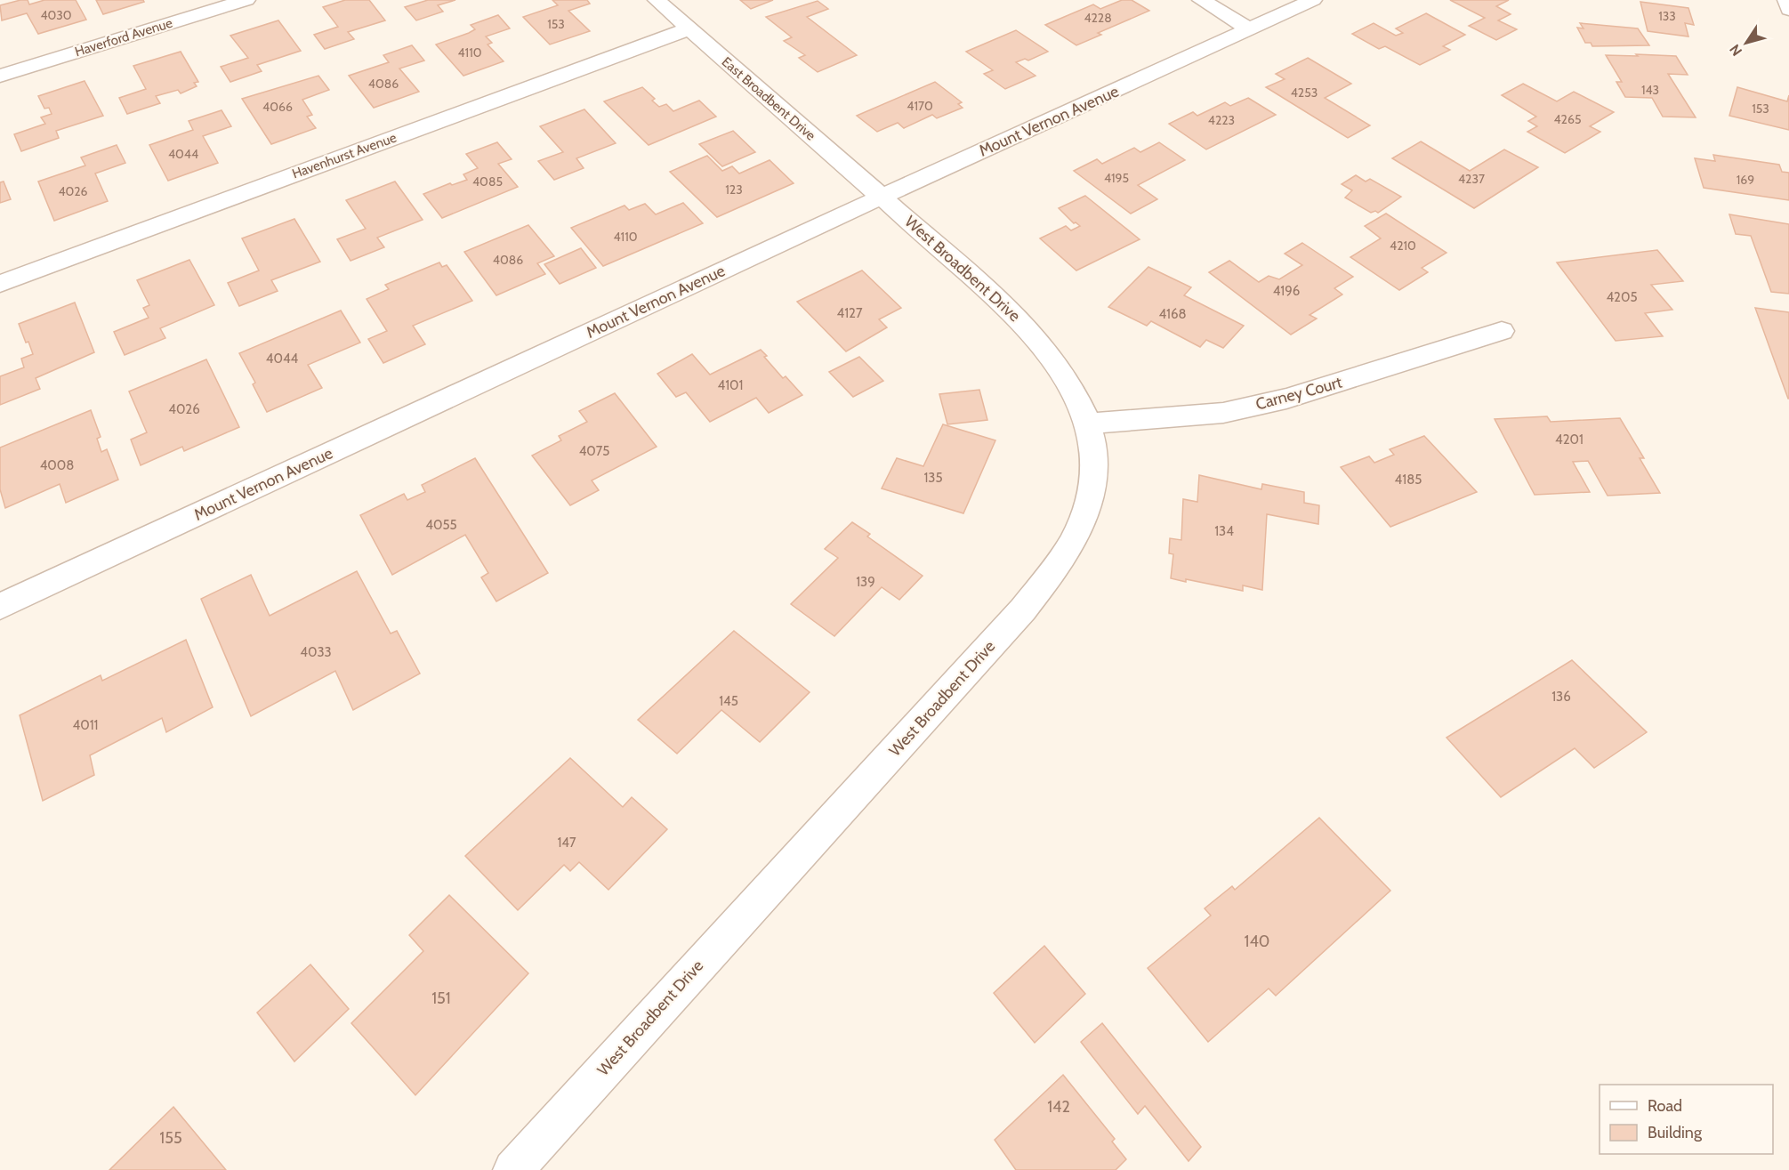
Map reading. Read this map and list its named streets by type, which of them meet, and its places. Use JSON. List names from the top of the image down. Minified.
{"streets":{"street":["Haverford Avenue","East Broadbent Drive","Mount Vernon Avenue","Havenhurst Avenue","West Broadbent Drive","Carney Court"]},"crossings":[["East Broadbent Drive","Mount Vernon Avenue"],["East Broadbent Drive","Havenhurst Avenue"],["East Broadbent Drive","West Broadbent Drive"],["Mount Vernon Avenue","West Broadbent Drive"],["West Broadbent Drive","Carney Court"]],"house_numbers":["4030","133","4228","153","4110","4086","143","4253","4170","4066","153","4265","4223","4044","4195","4237","169","4085","123","4026","4110","4210","4086","4196","4205","4127","4168","4044","4101","4026","4201","4075","4008","135","4185","4055","134","139","4033","136","145","4011","147","140","151","142","155"],"legend":["Road","Building"],"north":"bottom left"}
